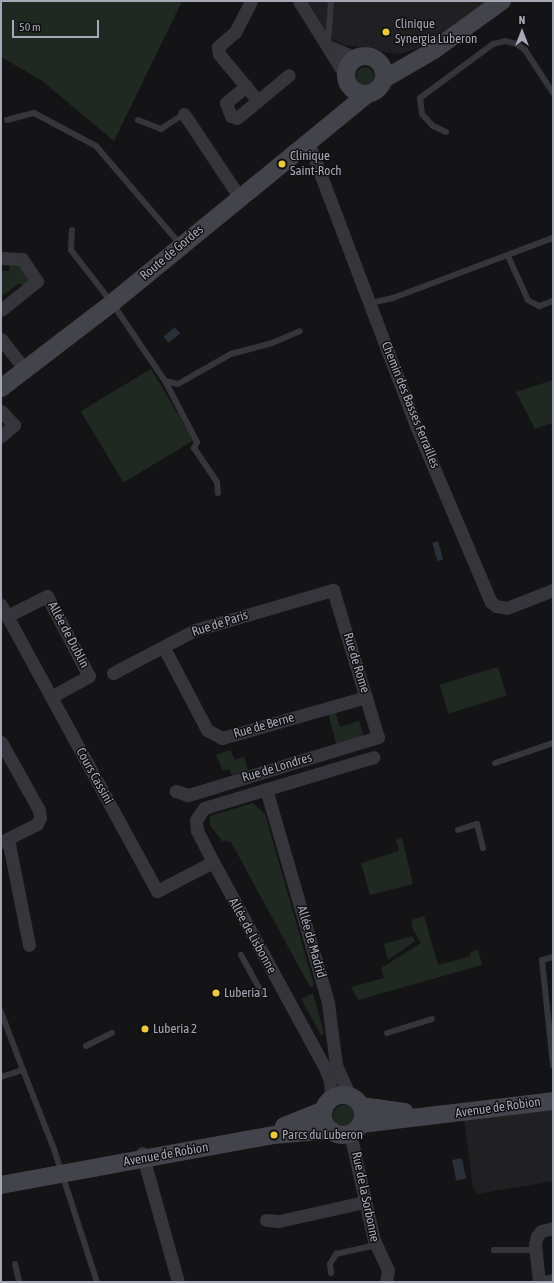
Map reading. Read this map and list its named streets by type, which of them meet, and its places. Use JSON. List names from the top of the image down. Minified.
{"streets":{"main road":["Route de Gordes","Avenue de Robion"],"street":["Chemin des Basses Ferrailles","Rue de Paris","Allée de Dublin","Rue de Rome","Rue de Berne","Rue de Londres","Cours Cassini","Allée de Lisbonne","Allée de Madrid","Rue de la Sorbonne"]},"crossings":[["Route de Gordes","Chemin des Basses Ferrailles"],["Rue de Paris","Rue de Rome"],["Rue de Paris","Rue de Berne"],["Allée de Dublin","Cours Cassini"],["Rue de Rome","Rue de Berne"],["Rue de Rome","Rue de Londres"],["Cours Cassini","Allée de Lisbonne"],["Allée de Lisbonne","Allée de Madrid"],["Allée de Lisbonne","Avenue de Robion"],["Allée de Lisbonne","Rue de la Sorbonne"],["Allée de Madrid","Avenue de Robion"],["Allée de Madrid","Rue de la Sorbonne"],["Avenue de Robion","Rue de la Sorbonne"]],"places":["Clinique Synergia Luberon","Clinique Saint-Roch","Luberia 1","Luberia 2","Parcs du Luberon"],"scale_bar":"50 m","north":"top"}
